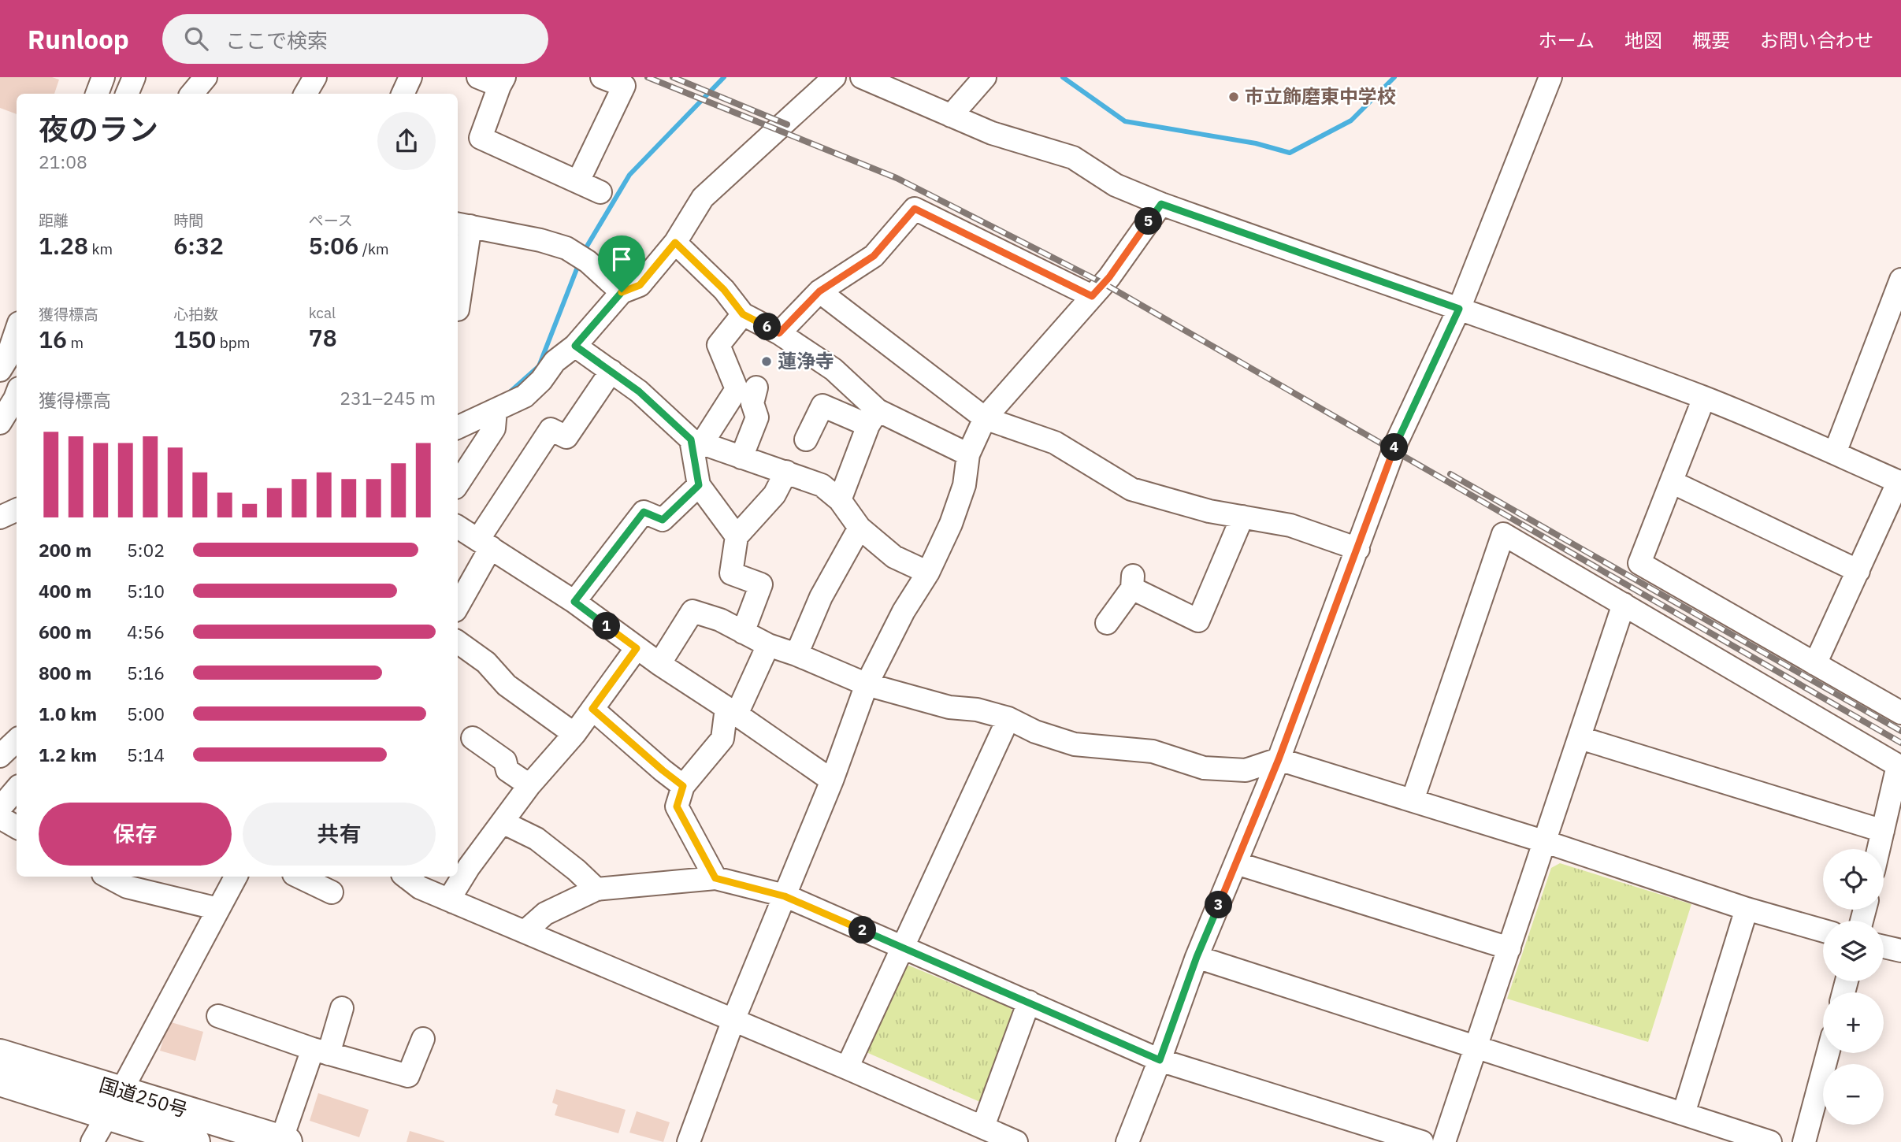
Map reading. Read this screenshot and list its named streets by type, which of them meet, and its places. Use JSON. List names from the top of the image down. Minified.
{"streets":{"highway":["国道250号"]},"places":["市立飾磨東中学校","蓮浄寺"],"page":{"header":"Runloop","search":"ここで検索","nav":["ホーム","地図","概要","お問い合わせ"],"heading":["夜のラン","21:08"],"stats":[["距離","1.28 km"],["時間","6:32"],["ペース","5:06 /km"],["獲得標高","16 m"],["心拍数","150 bpm"],["kcal","78"]],"pins":["5","6","4","1","3","2"],"chart":["獲得標高","231–245 m"],"list":[{"name":"200 m","note":"5:02"},{"name":"400 m","note":"5:10"},{"name":"600 m","note":"4:56"},{"name":"800 m","note":"5:16"},{"name":"1.0 km","note":"5:00"},{"name":"1.2 km","note":"5:14"}],"buttons":["保存","共有"],"map_buttons":["+","−"]}}
